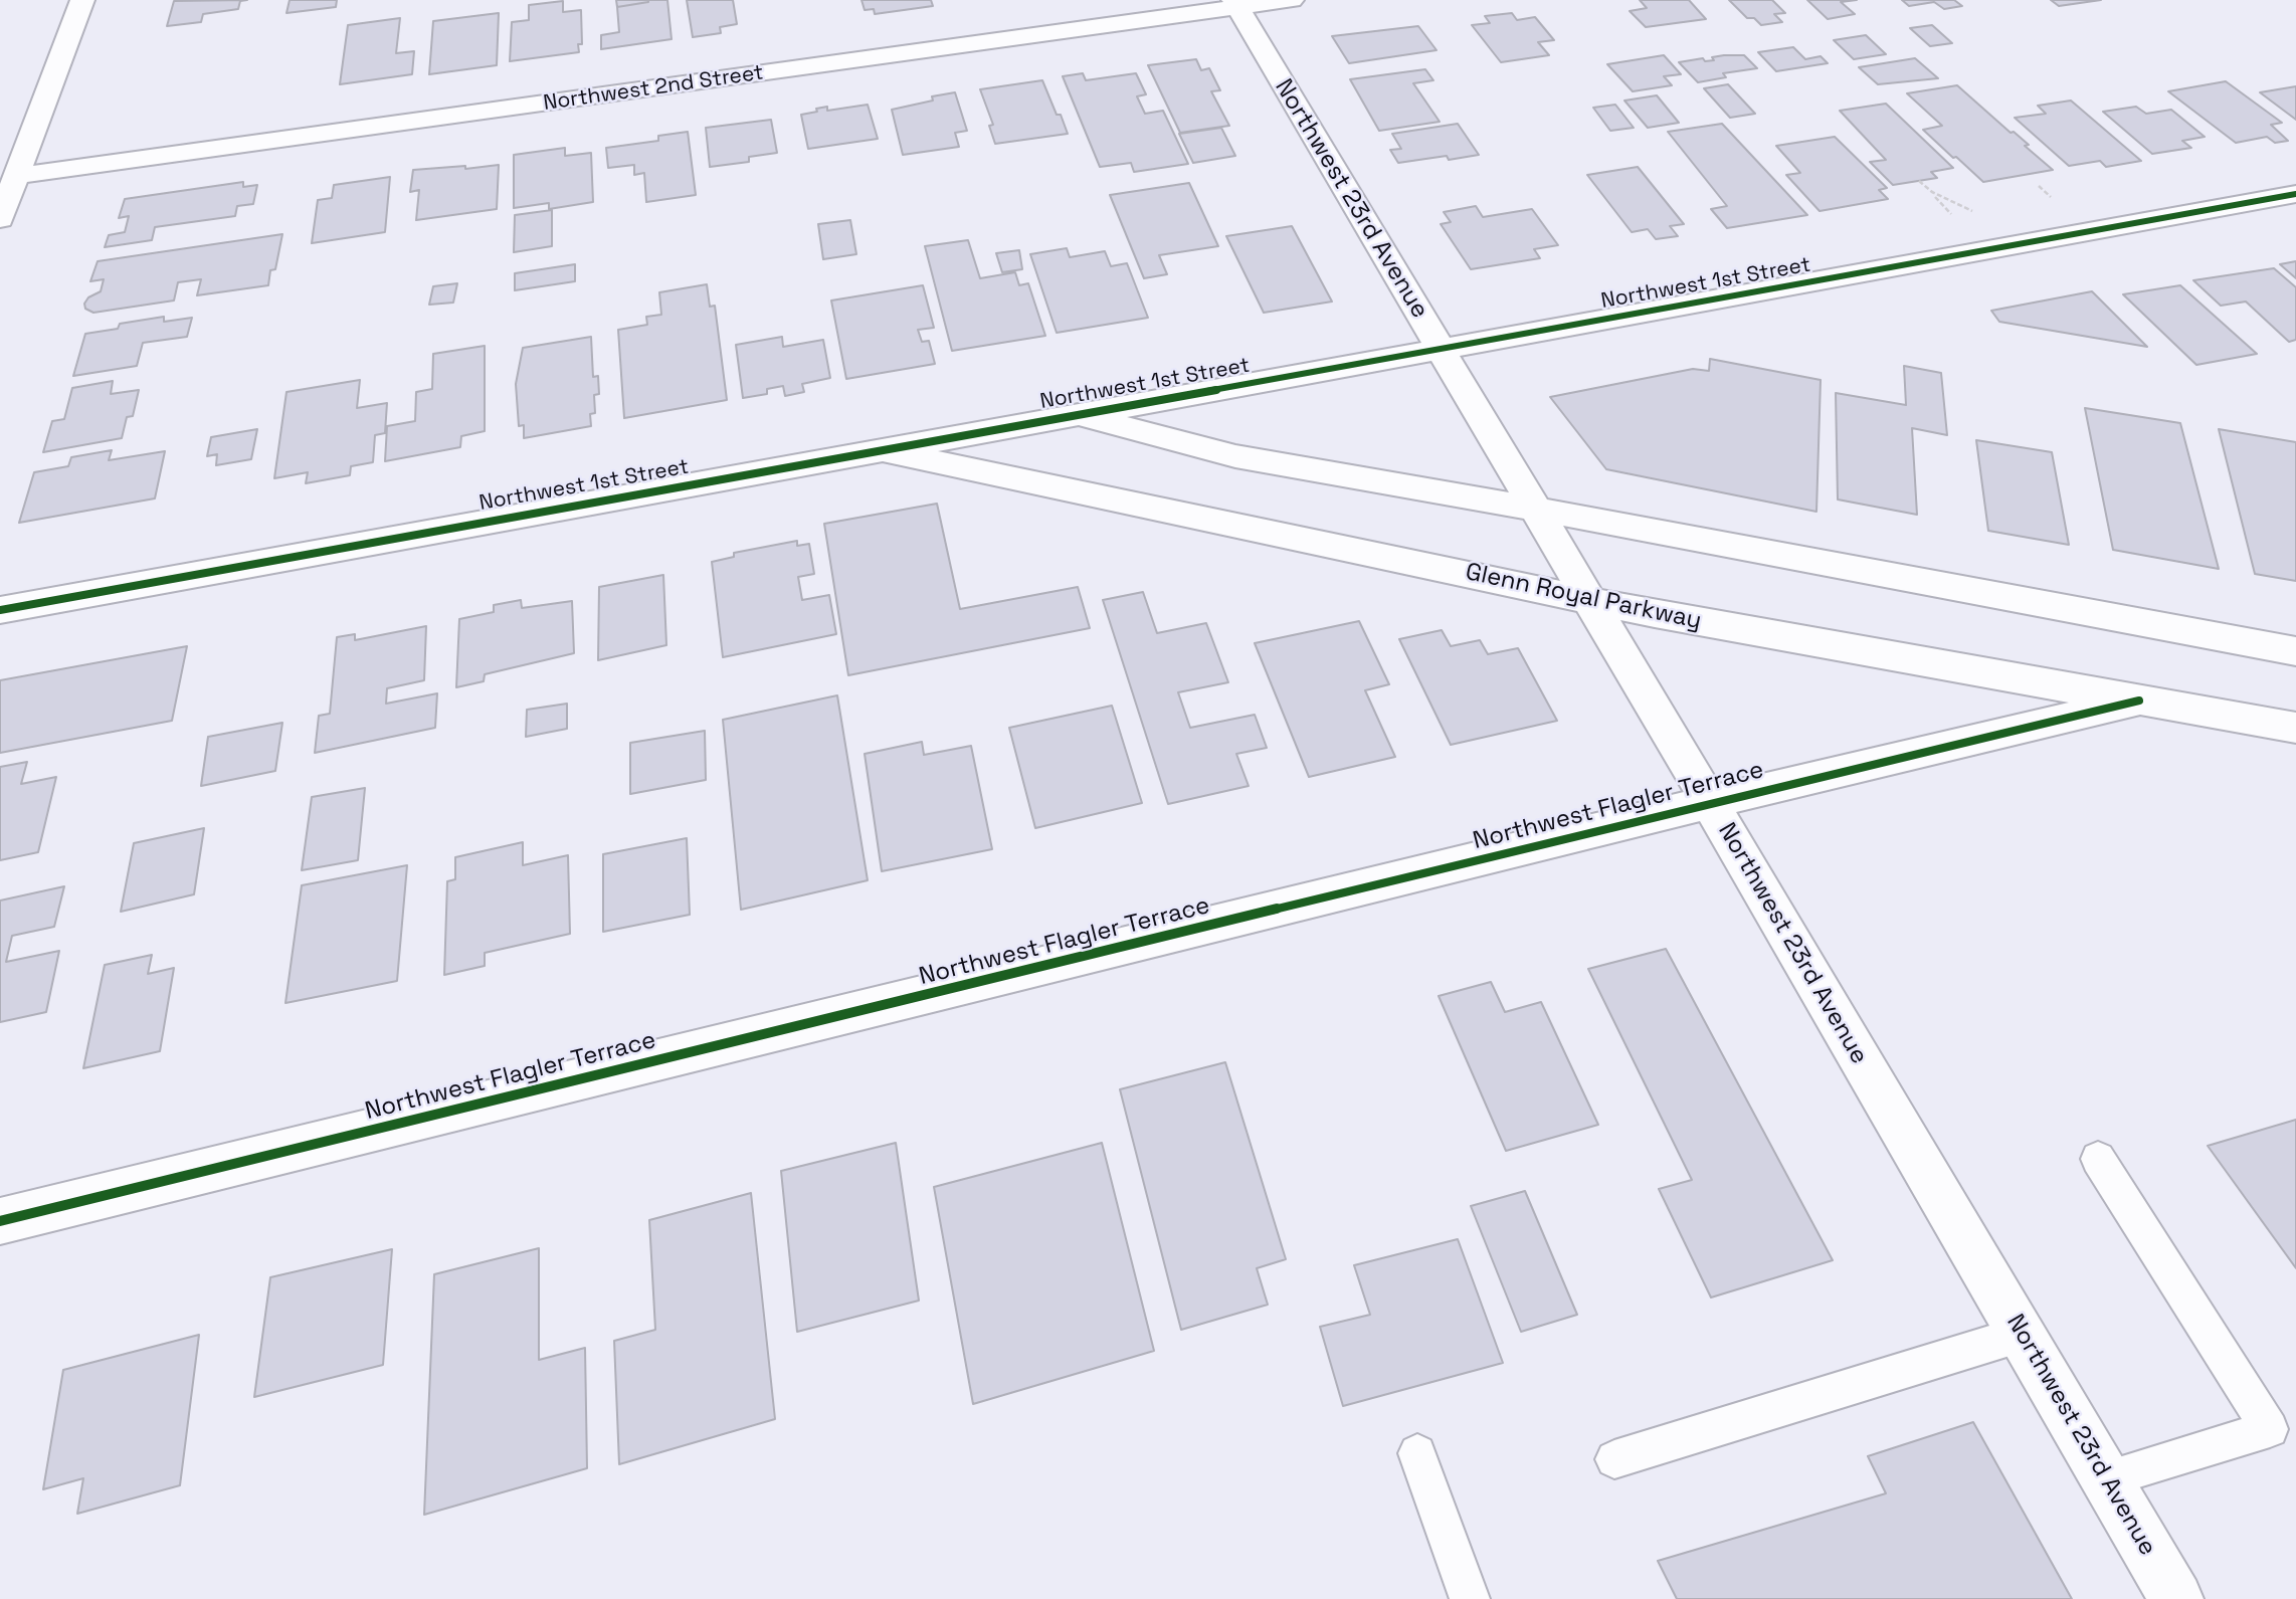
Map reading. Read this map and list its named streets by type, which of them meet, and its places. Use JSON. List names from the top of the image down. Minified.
{"streets":{"street":["Northwest 2nd Street","Northwest 23rd Avenue","Northwest 1st Street","Glenn Royal Parkway","Northwest Flagler Terrace"]},"crossings":[["Northwest 2nd Street","Northwest 23rd Avenue"],["Northwest 23rd Avenue","Northwest 1st Street"],["Northwest 23rd Avenue","Glenn Royal Parkway"],["Northwest 23rd Avenue","Northwest Flagler Terrace"],["Northwest 1st Street","Glenn Royal Parkway"],["Glenn Royal Parkway","Northwest Flagler Terrace"]]}
